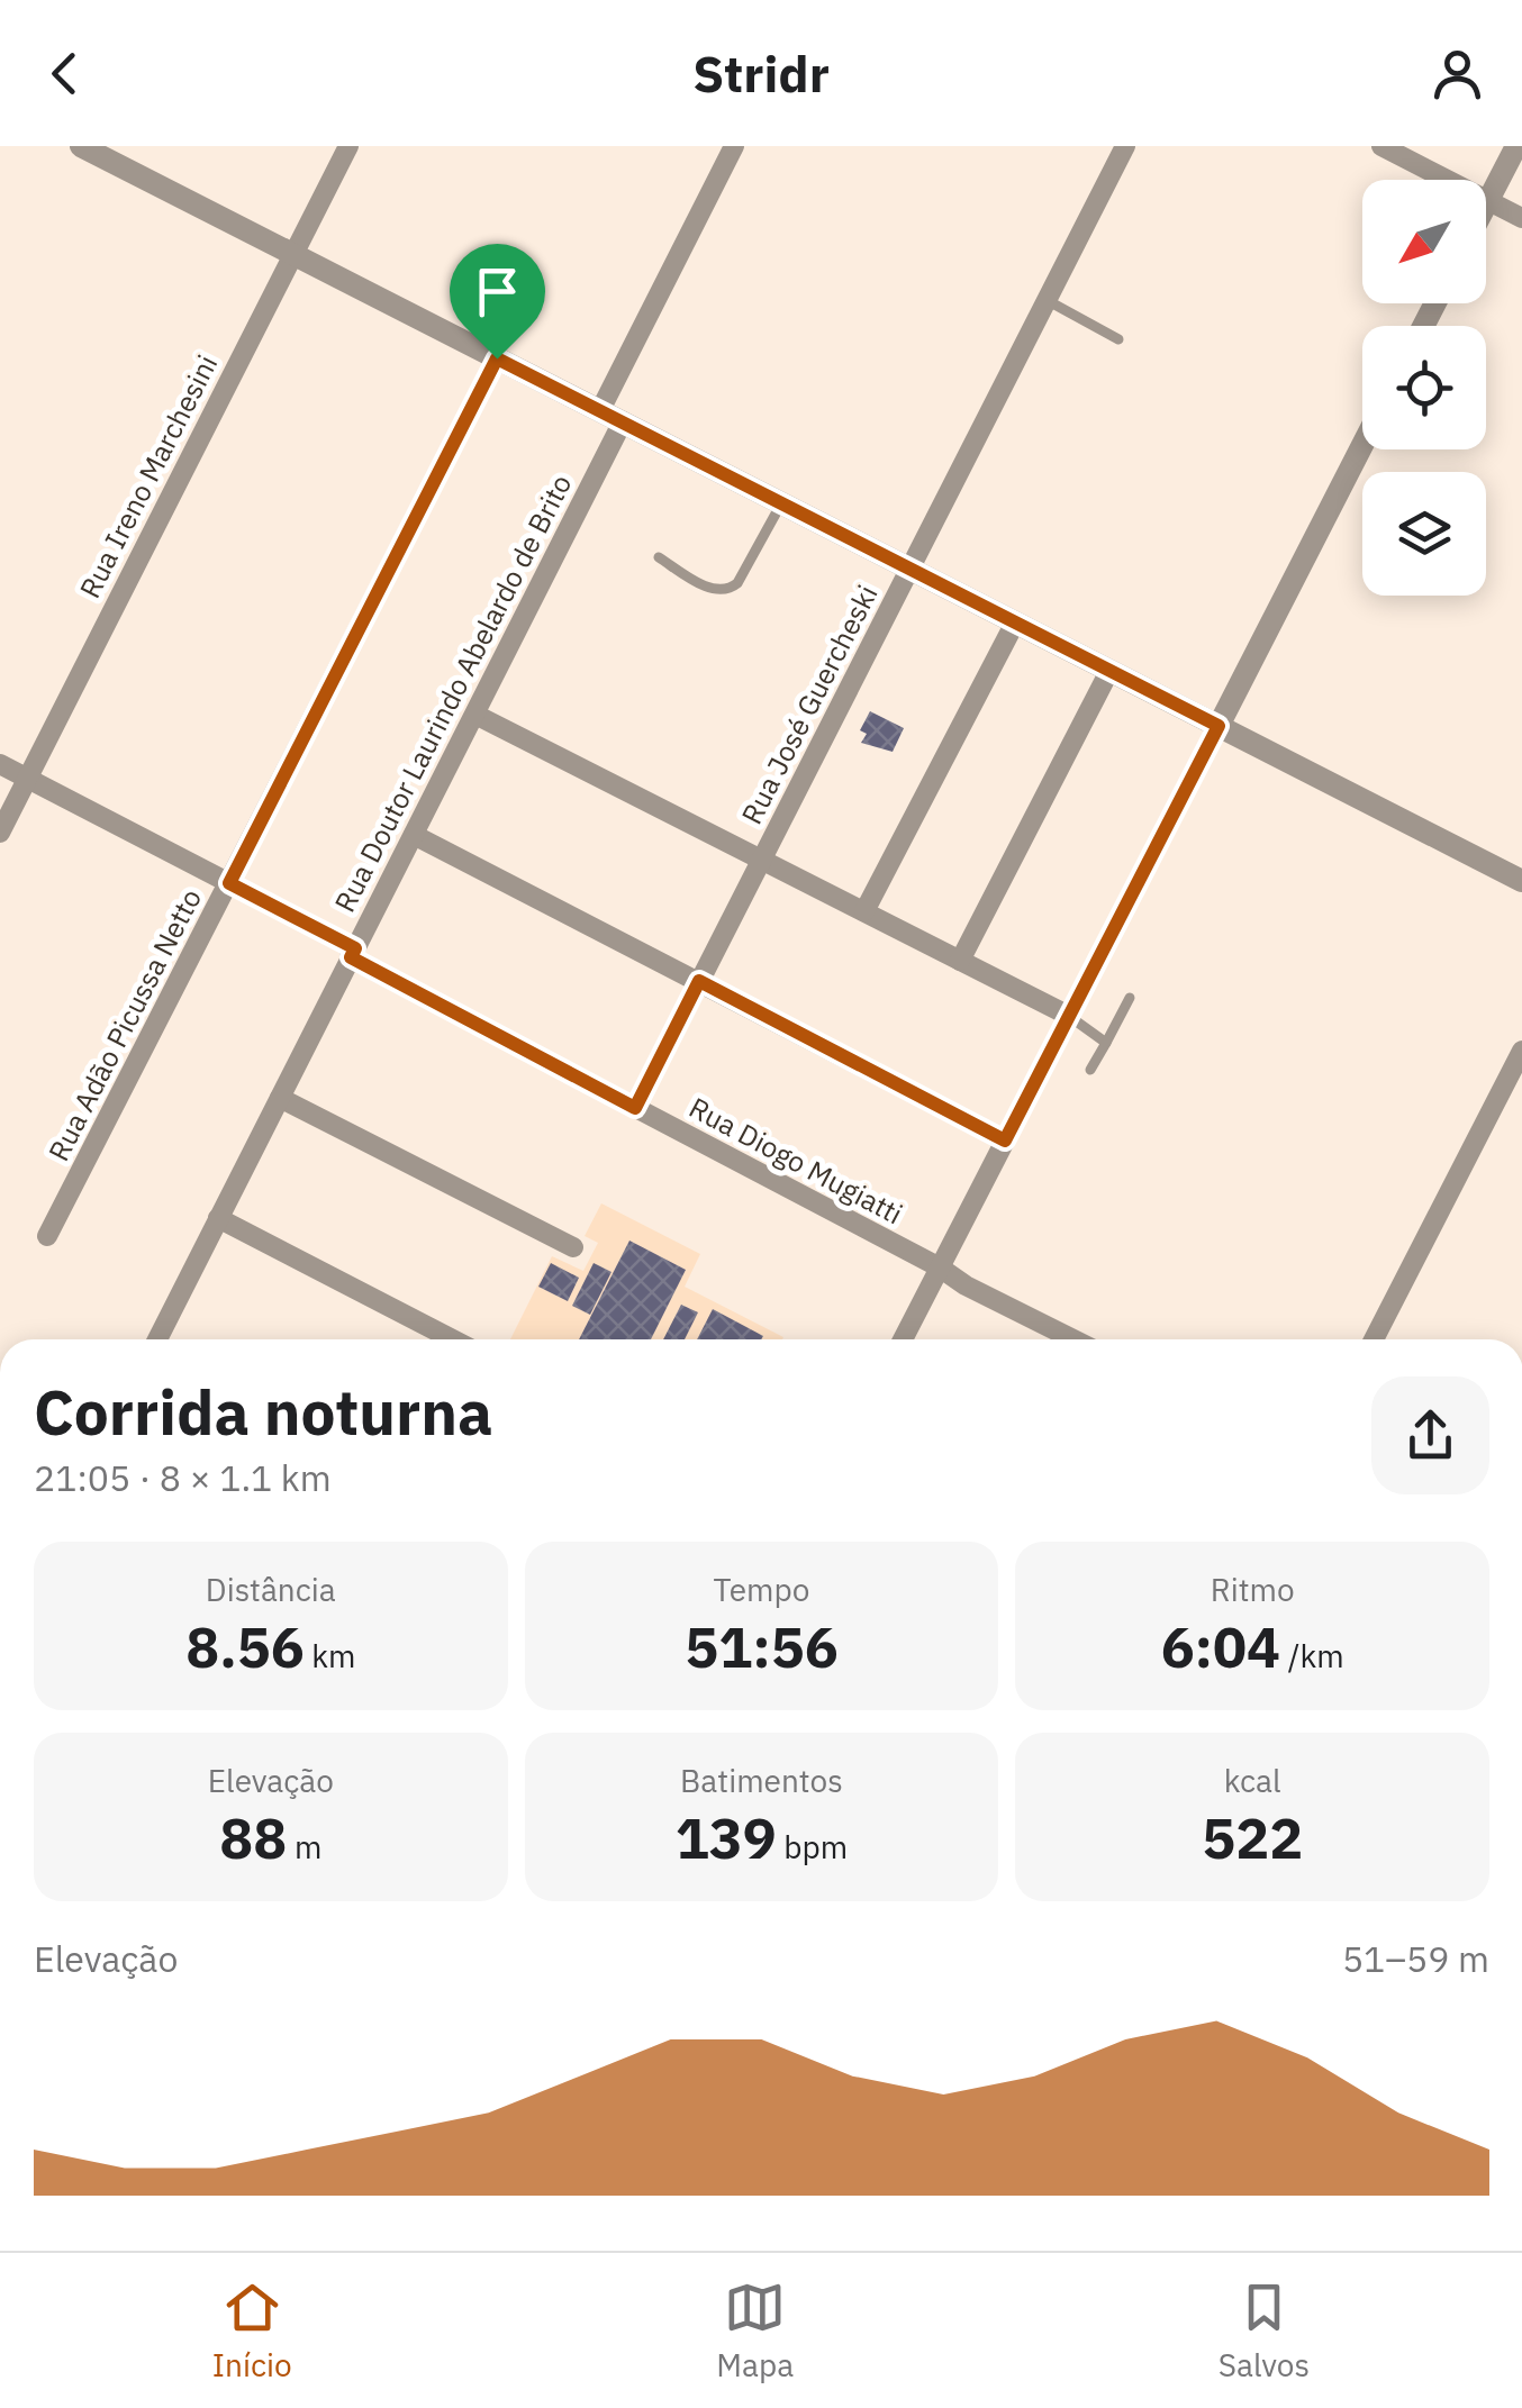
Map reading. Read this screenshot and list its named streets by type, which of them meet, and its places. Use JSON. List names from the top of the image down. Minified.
{"streets":{"street":["Rua Ireno Marchesini","Rua Doutor Laurindo Abelardo de Brito","Rua José Guercheski","Rua Adão Picussa Netto","Rua Diogo Mugiatti"]},"crossings":[["Rua Ireno Marchesini","Rua Diogo Mugiatti"],["Rua Doutor Laurindo Abelardo de Brito","Rua Diogo Mugiatti"],["Rua José Guercheski","Rua Diogo Mugiatti"],["Rua Adão Picussa Netto","Rua Diogo Mugiatti"]],"north":"bottom left","page":{"header":"Stridr","heading":["Corrida noturna","21:05 · 8 × 1.1 km"],"stats":[["Distância","8.56 km"],["Tempo","51:56"],["Ritmo","6:04 /km"],["Elevação","88 m"],["Batimentos","139 bpm"],["kcal","522"]],"chart":["Elevação","51–59 m"],"tabs":["Início","Mapa","Salvos"]}}
